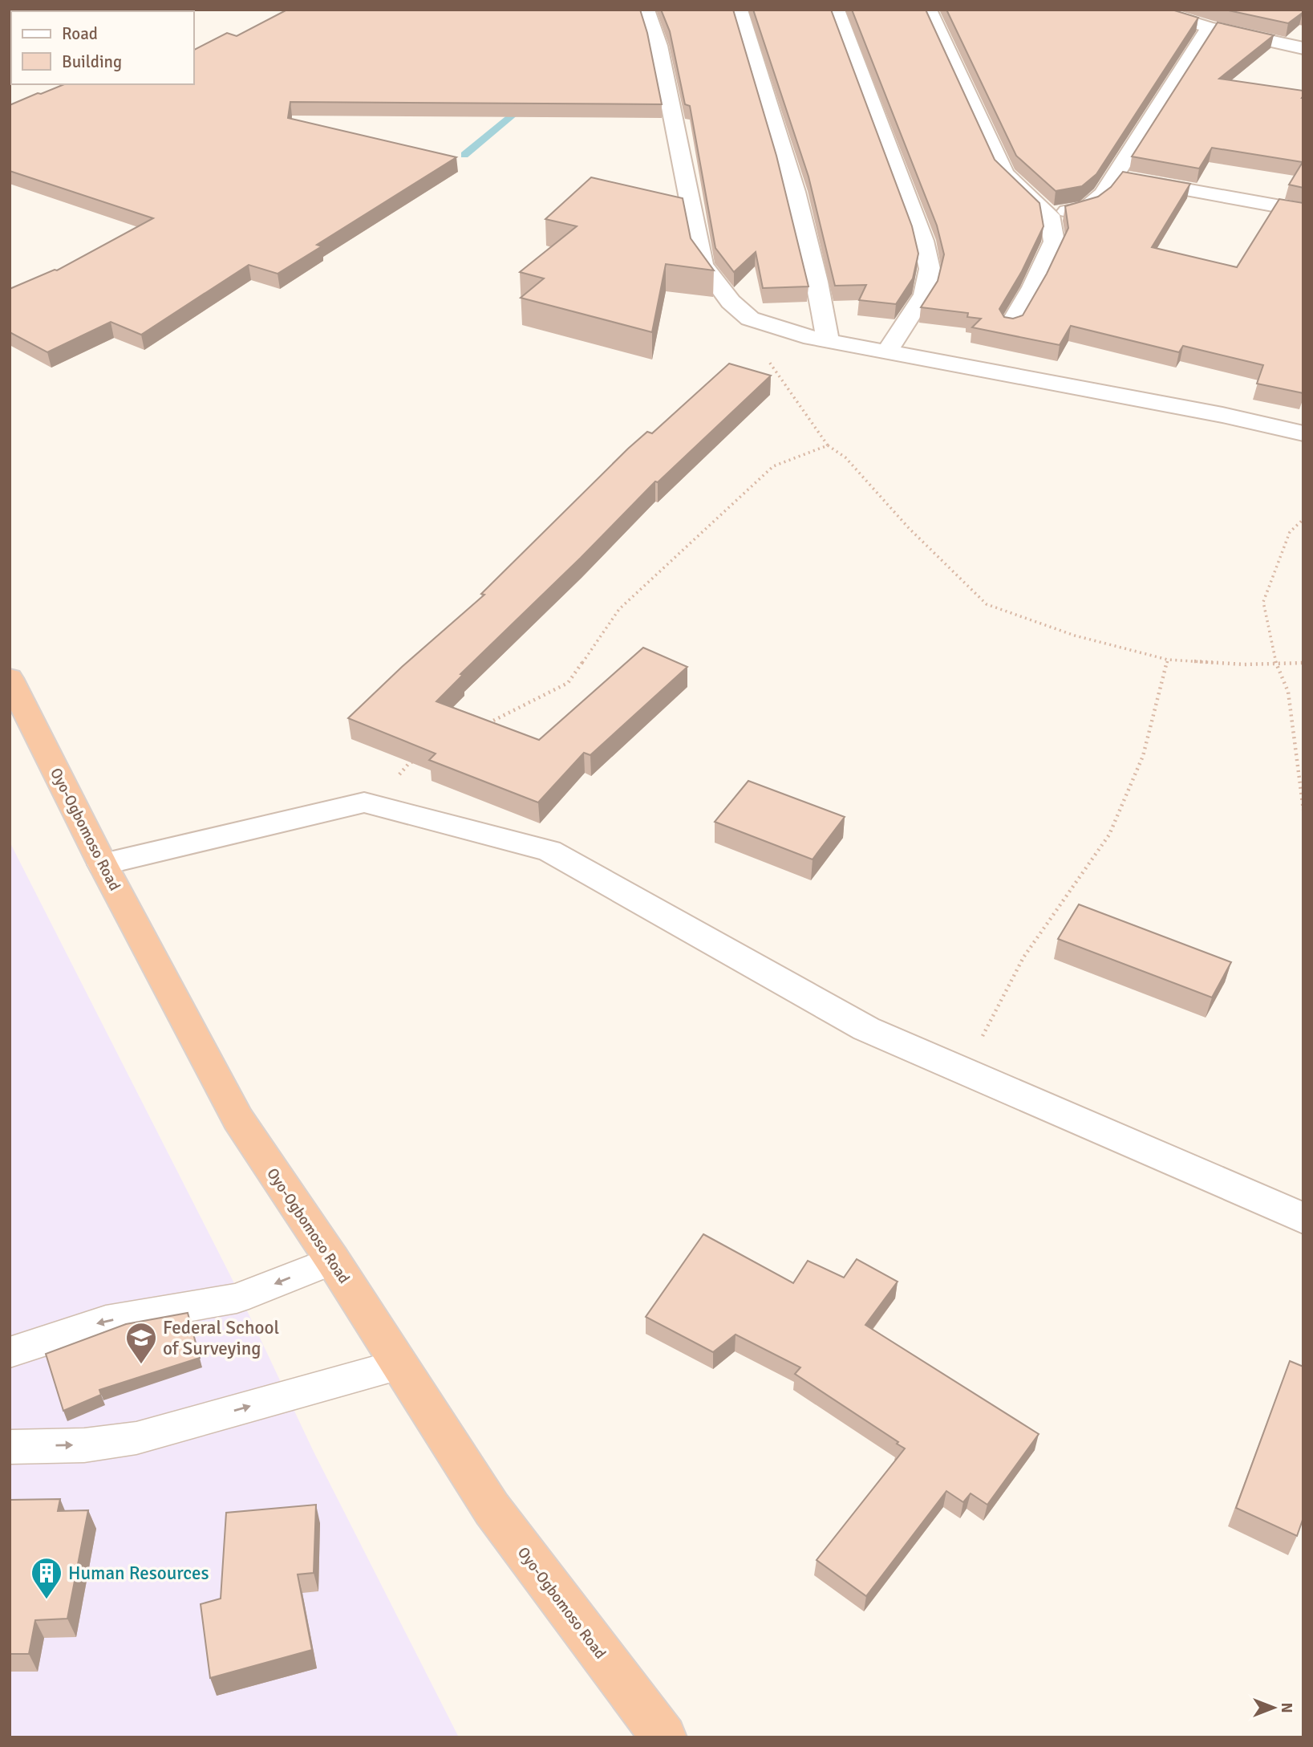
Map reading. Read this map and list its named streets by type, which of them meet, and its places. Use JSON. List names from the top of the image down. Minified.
{"streets":{"highway":["Oyo-Ogbomoso Road"]},"places":{"school or university":["Federal School of Surveying"],"building":["Human Resources"]},"legend":["Road","Building"],"north":"right"}
